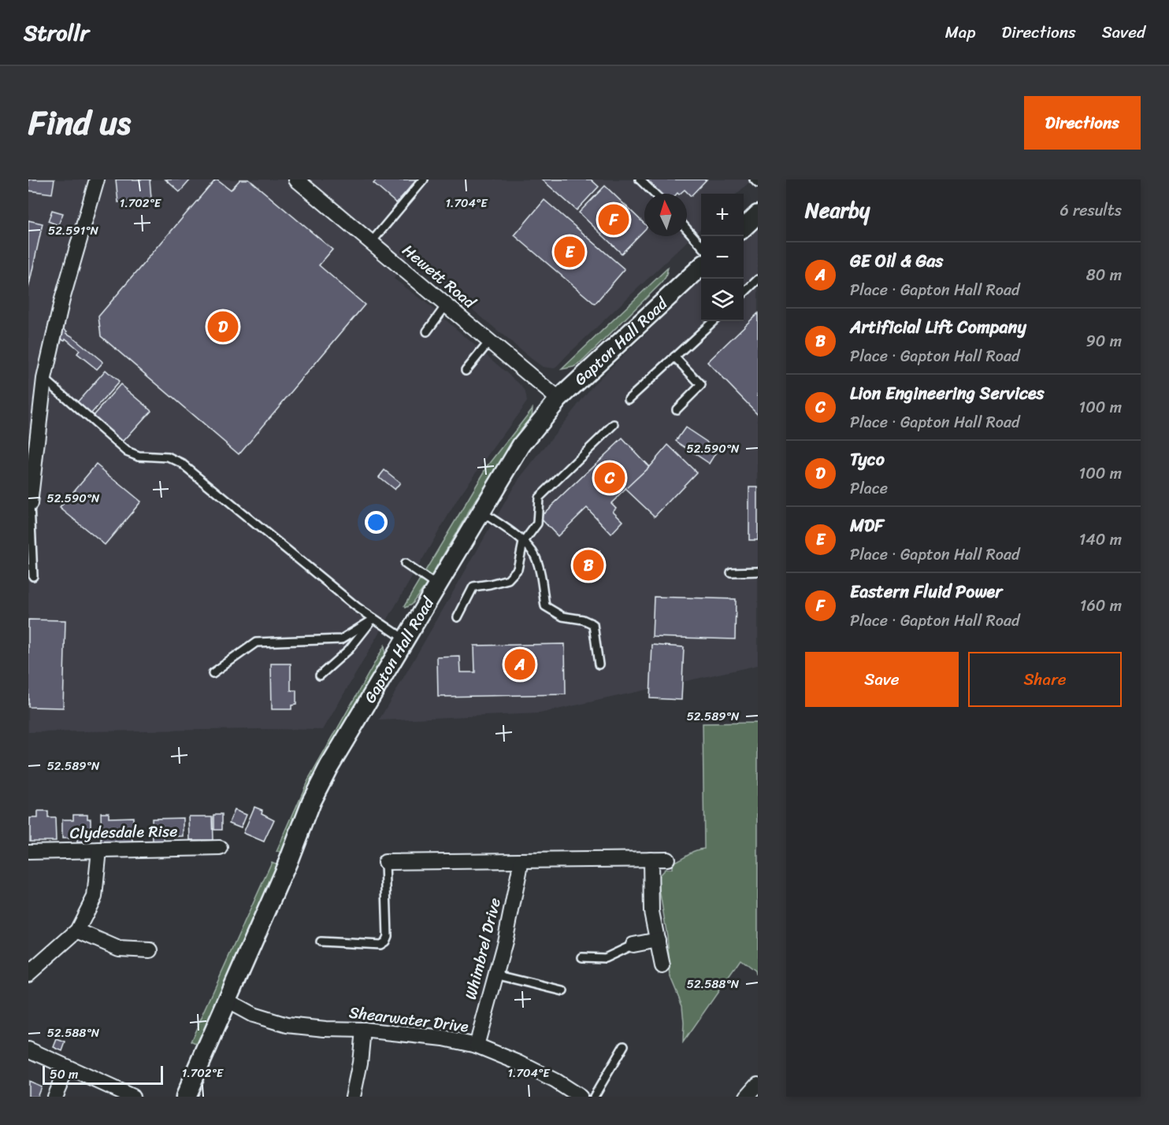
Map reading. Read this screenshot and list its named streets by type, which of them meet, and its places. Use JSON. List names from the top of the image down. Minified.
{"streets":{"street":["Hewett Road","Gapton Hall Road","Clydesdale Rise","Whimbrel Drive","Shearwater Drive"]},"crossings":[["Hewett Road","Gapton Hall Road"],["Gapton Hall Road","Shearwater Drive"],["Whimbrel Drive","Shearwater Drive"]],"scale_bar":"50 m","north":"top","page":{"header":"Strollr","nav":["Map","Directions","Saved"],"title":"Find us","buttons":["Directions",["Save","Share"]],"heading":["Nearby","6 results"],"map_buttons":["+","−"],"pins":["F","E","D","C","B","A"],"list":[{"mark":"A","name":"GE Oil & Gas","note":"Place · Gapton Hall Road","value":"80 m"},{"mark":"B","name":"Artificial Lift Company","note":"Place · Gapton Hall Road","value":"90 m"},{"mark":"C","name":"Lion Engineering Services","note":"Place · Gapton Hall Road","value":"100 m"},{"mark":"D","name":"Tyco","note":"Place","value":"100 m"},{"mark":"E","name":"MDF","note":"Place · Gapton Hall Road","value":"140 m"},{"mark":"F","name":"Eastern Fluid Power","note":"Place · Gapton Hall Road","value":"160 m"}],"scale":"50 m"},"coordinates":["1.702°E","1.704°E","52.591°N","52.590°N","52.589°N","52.588°N"]}
